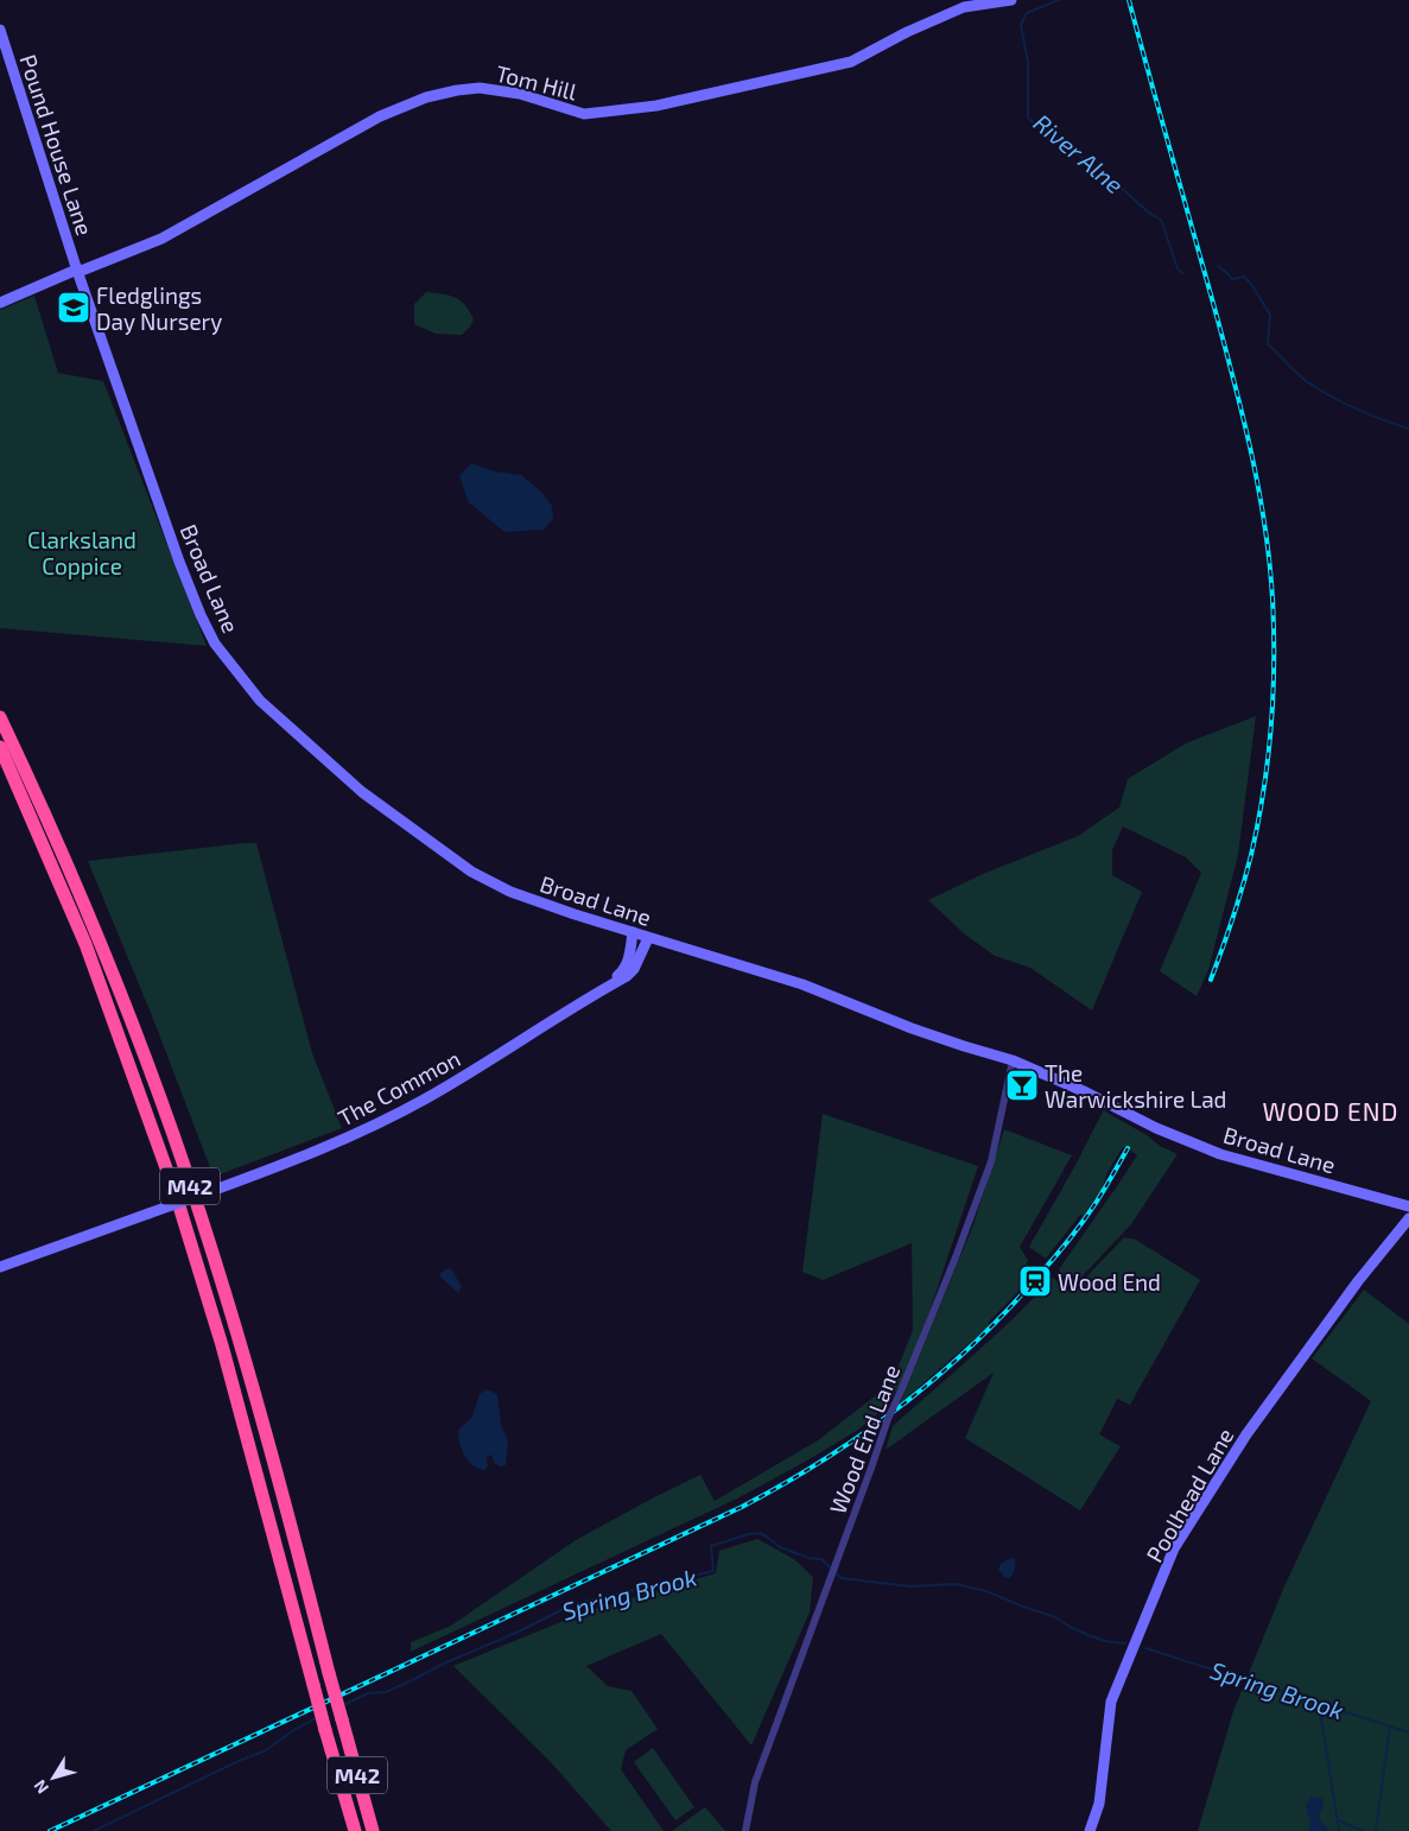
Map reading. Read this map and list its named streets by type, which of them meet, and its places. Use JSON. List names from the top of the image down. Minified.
{"streets":{"highway":["M42"],"main road":["Tom Hill","Pound House Lane","Broad Lane","The Common","Poolhead Lane"],"street":["Wood End Lane"]},"crossings":[["Tom Hill","Pound House Lane"],["Tom Hill","Broad Lane"],["Pound House Lane","Broad Lane"],["Broad Lane","The Common"],["Broad Lane","Wood End Lane"]],"districts":["WOOD END"],"water":["River Alne","Spring Brook"],"parks":["Clarksland Coppice"],"places":{"school or university":["Fledglings Day Nursery"],"bar":["The Warwickshire Lad"],"station":["Wood End"]},"north":"bottom left"}
